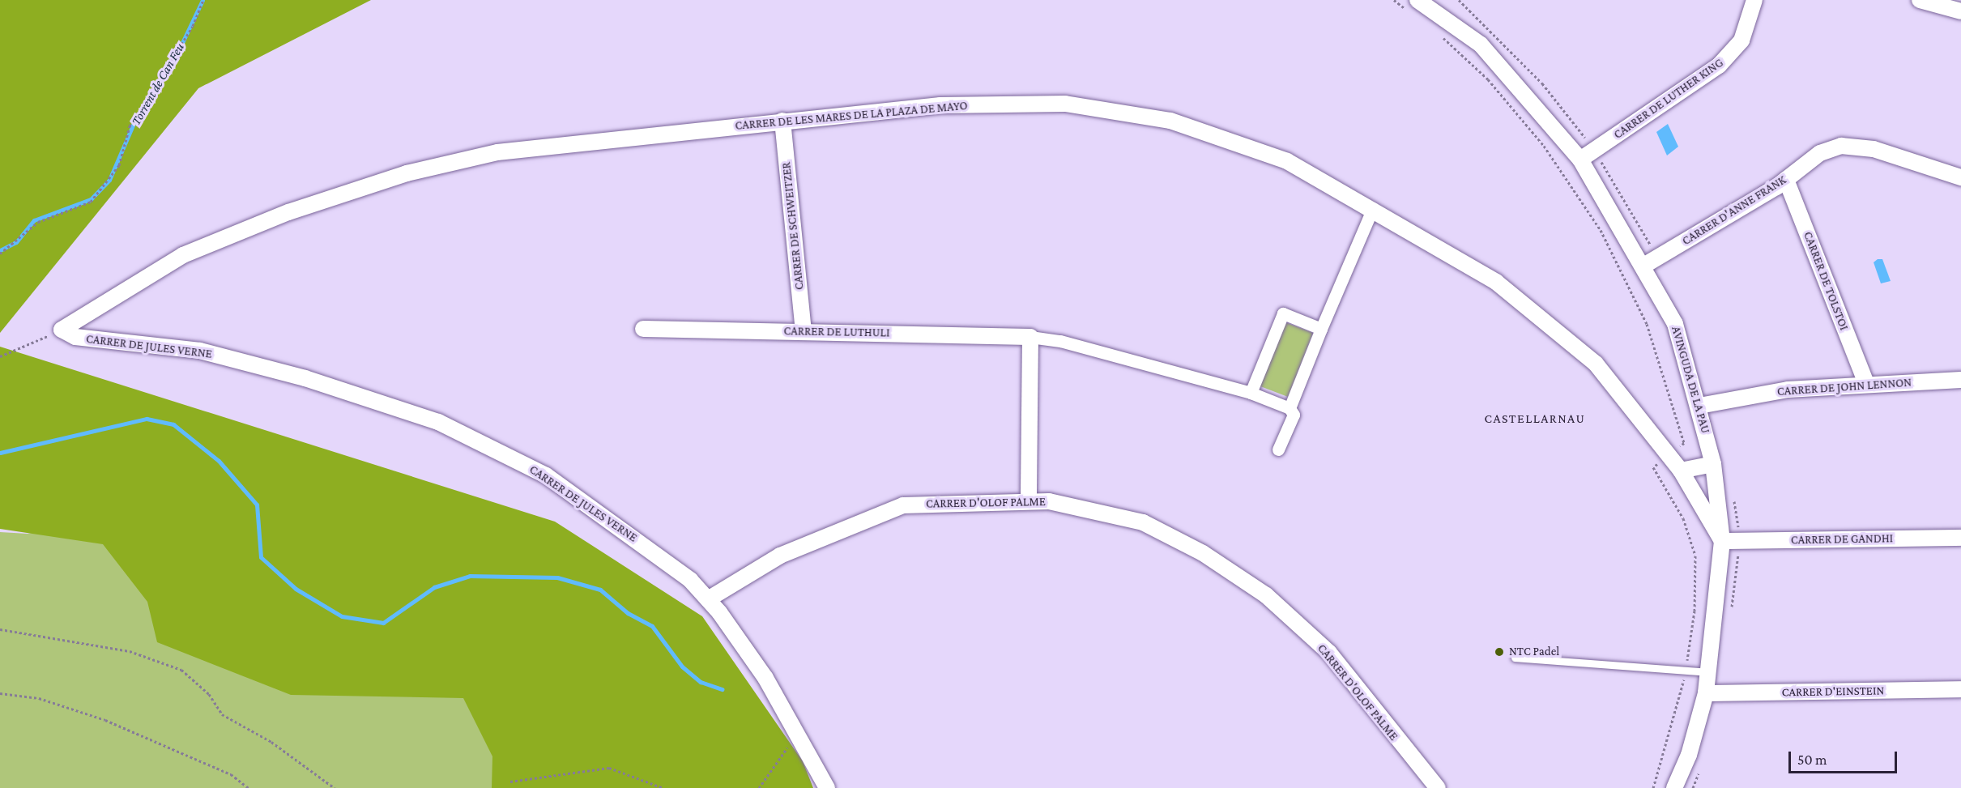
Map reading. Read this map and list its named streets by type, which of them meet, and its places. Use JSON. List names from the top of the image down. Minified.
{"streets":{"street":["CARRER DE LUTHER KING","CARRER DE LES MARES DE LA PLAZA DE MAYO","CARRER D'ANNE FRANK","CARRER DE SCHWEITZER","CARRER DE TOLSTOI","CARRER DE LUTHULI","CARRER DE JULES VERNE","AVINGUDA DE LA PAU","CARRER DE JOHN LENNON","CARRER D'OLOF PALME","CARRER DE GANDHI","CARRER D'EINSTEIN"]},"crossings":[["CARRER DE LUTHER KING","AVINGUDA DE LA PAU"],["CARRER DE LES MARES DE LA PLAZA DE MAYO","CARRER DE SCHWEITZER"],["CARRER DE LES MARES DE LA PLAZA DE MAYO","CARRER DE JULES VERNE"],["CARRER DE LES MARES DE LA PLAZA DE MAYO","AVINGUDA DE LA PAU"],["CARRER DE LES MARES DE LA PLAZA DE MAYO","CARRER DE GANDHI"],["CARRER D'ANNE FRANK","CARRER DE TOLSTOI"],["CARRER D'ANNE FRANK","AVINGUDA DE LA PAU"],["CARRER DE SCHWEITZER","CARRER DE LUTHULI"],["CARRER DE TOLSTOI","CARRER DE JOHN LENNON"],["CARRER DE JULES VERNE","CARRER D'OLOF PALME"],["AVINGUDA DE LA PAU","CARRER DE JOHN LENNON"],["AVINGUDA DE LA PAU","CARRER DE GANDHI"],["AVINGUDA DE LA PAU","CARRER D'EINSTEIN"]],"districts":["CASTELLARNAU"],"water":["Torrent de Can Feu"],"places":["NTC Padel"],"scale_bar":"50 m"}
